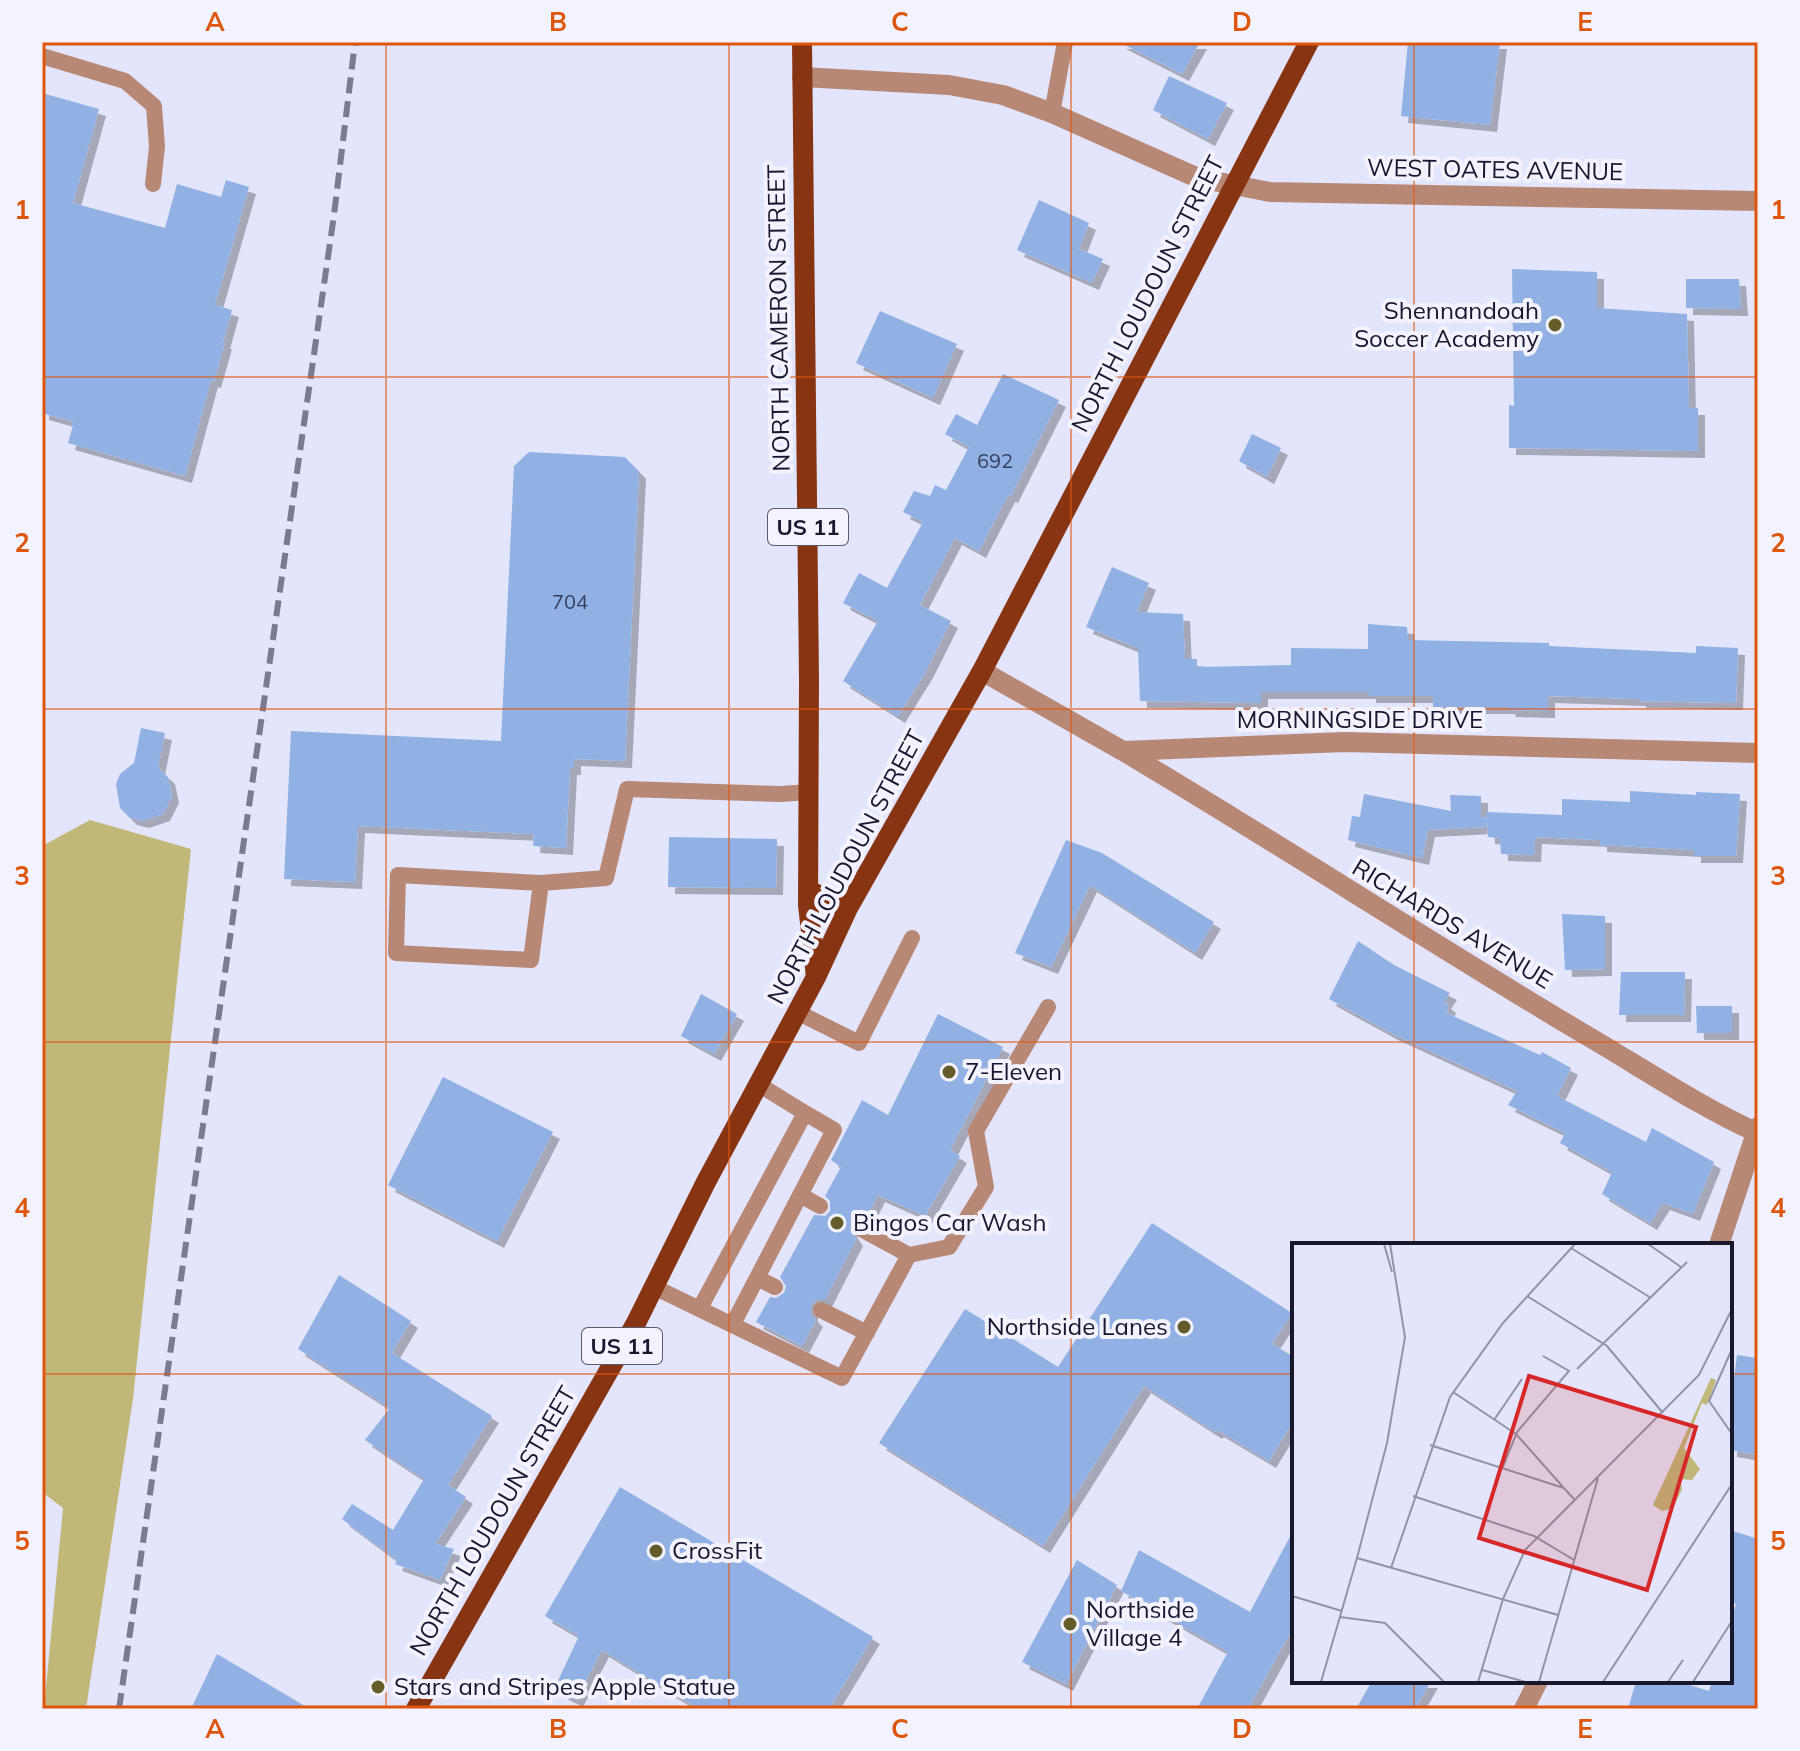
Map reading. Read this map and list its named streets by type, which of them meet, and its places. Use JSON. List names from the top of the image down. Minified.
{"streets":{"main road":["NORTH LOUDOUN STREET","NORTH CAMERON STREET","US 11"],"street":["WEST OATES AVENUE","MORNINGSIDE DRIVE","RICHARDS AVENUE"]},"crossings":[["WEST OATES AVENUE","NORTH LOUDOUN STREET"],["WEST OATES AVENUE","NORTH CAMERON STREET"],["NORTH LOUDOUN STREET","NORTH CAMERON STREET"],["MORNINGSIDE DRIVE","RICHARDS AVENUE"]],"places":["Shennandoah Soccer Academy","7-Eleven","Bingos Car Wash","Northside Lanes","CrossFit","Northside Village 4","Stars and Stripes Apple Statue"],"house_numbers":["692","704"],"grid":{"columns":["A","B","C","D","E"],"rows":["1","2","3","4","5"]}}
